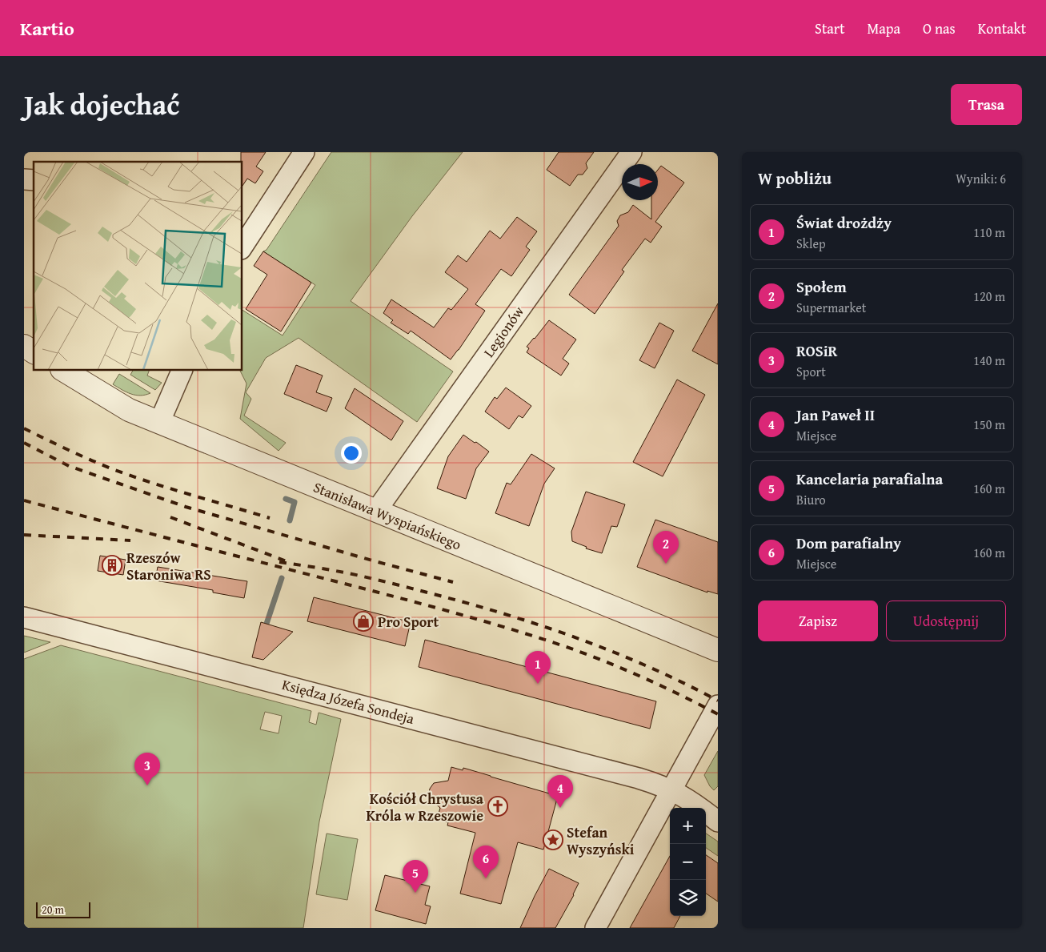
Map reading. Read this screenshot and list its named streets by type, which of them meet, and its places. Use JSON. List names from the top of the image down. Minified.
{"streets":{"street":["Legionów","Stanisława Wyspiańskiego","Księdza Józefa Sondeja"]},"crossings":[["Legionów","Stanisława Wyspiańskiego"]],"places":{"building":["Rzeszów Staroniwa RS"],"shop":["Pro Sport"],"church":["Kościół Chrystusa Króla w Rzeszowie"],"place":["Stefan Wyszyński"]},"scale_bar":"20 m","north":"right","page":{"header":"Kartio","nav":["Start","Mapa","O nas","Kontakt"],"title":"Jak dojechać","buttons":["Trasa",["Zapisz","Udostępnij"]],"heading":["W pobliżu","Wyniki: 6"],"list":[{"mark":"1","name":"Świat drożdży","note":"Sklep","value":"110 m"},{"mark":"2","name":"Społem","note":"Supermarket","value":"120 m"},{"mark":"3","name":"ROSiR","note":"Sport","value":"140 m"},{"mark":"4","name":"Jan Paweł II","note":"Miejsce","value":"150 m"},{"mark":"5","name":"Kancelaria parafialna","note":"Biuro","value":"160 m"},{"mark":"6","name":"Dom parafialny","note":"Miejsce","value":"160 m"}],"pins":["2","1","3","4","6","5"],"map_buttons":["+","−"],"scale":"20 m"}}
